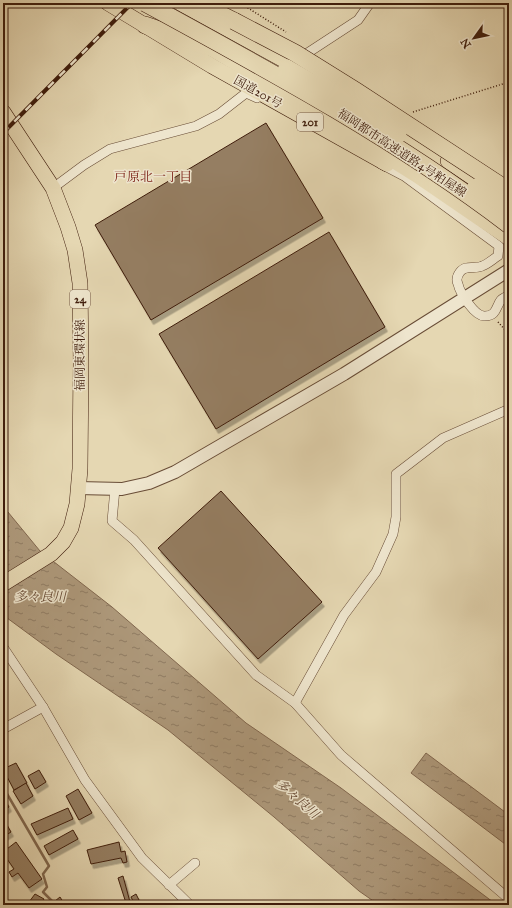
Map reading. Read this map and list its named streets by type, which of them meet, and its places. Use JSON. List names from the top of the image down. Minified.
{"streets":{"highway":["福岡都市高速道路4号粕屋線"],"main road":["国道201号","201","24","福岡東環状線"]},"districts":["戸原北一丁目"],"water":["多々良川"],"north":"bottom left"}
